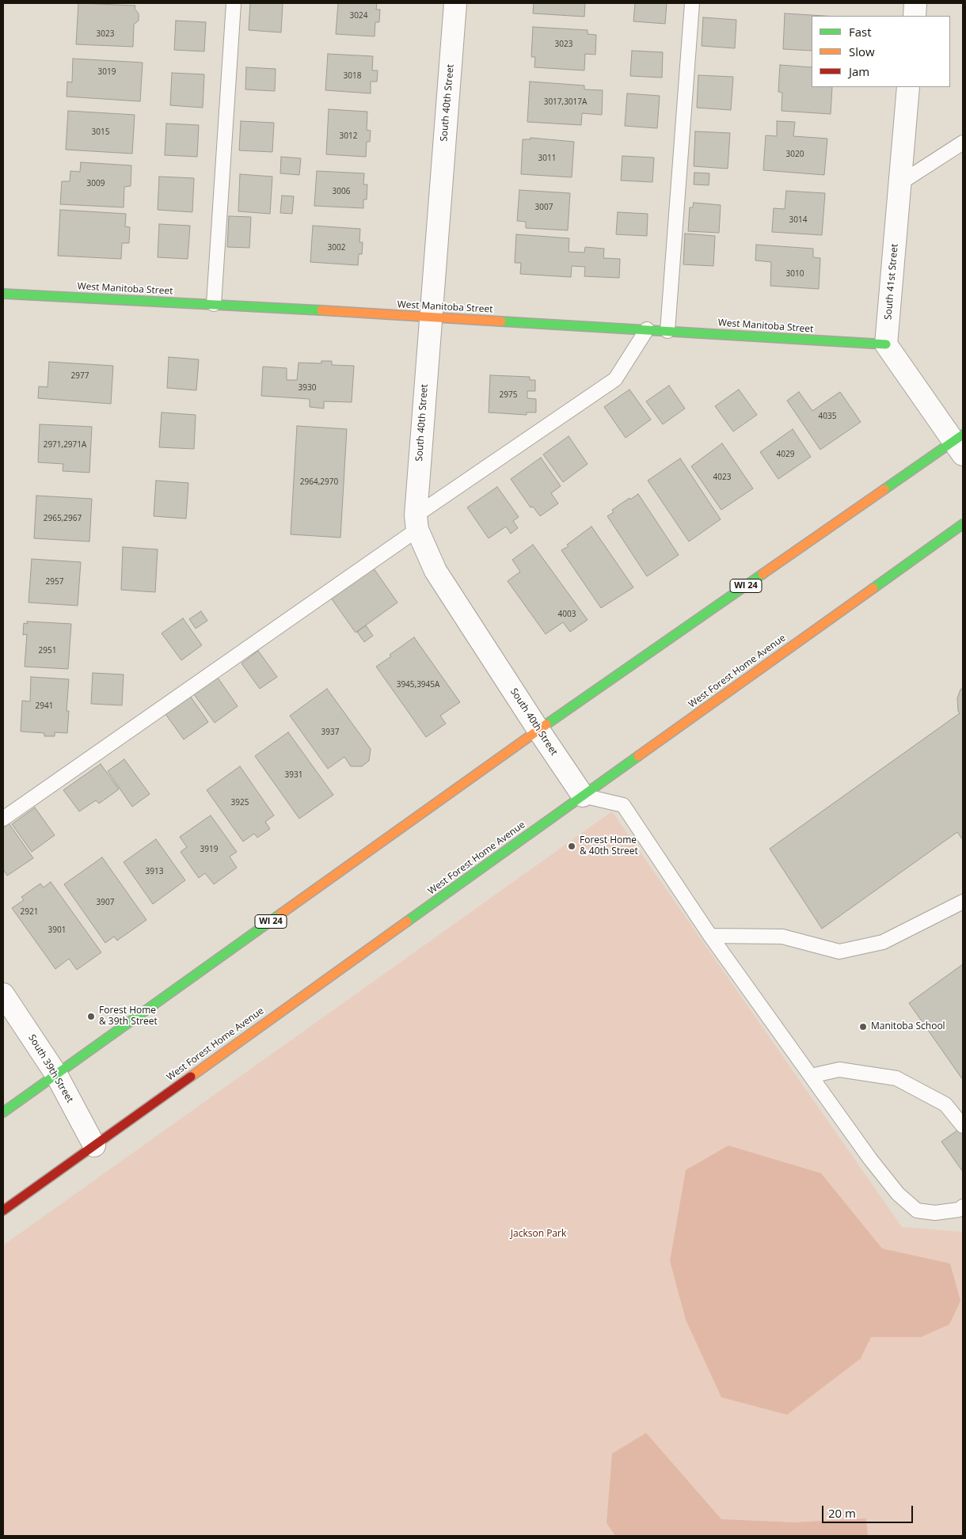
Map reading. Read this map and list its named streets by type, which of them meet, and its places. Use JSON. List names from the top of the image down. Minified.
{"streets":{"main road":["West Manitoba Street","WI 24","West Forest Home Avenue"],"street":["South 40th Street","South 41st Street","South 39th Street"]},"crossings":[["South 40th Street","West Manitoba Street"],["South 40th Street","WI 24"],["South 40th Street","West Forest Home Avenue"],["South 41st Street","West Manitoba Street"],["WI 24","South 39th Street"],["West Forest Home Avenue","South 39th Street"]],"parks":["Jackson Park"],"places":["Forest Home & 40th Street","Forest Home & 39th Street","Manitoba School"],"house_numbers":["3024","3023","3023","3019","3018","3017,3017A","3015","3012","3020","3011","3009","3006","3007","3014","3002","3010","2977","3930","2975","4035","2971,2971A","4029","4023","2964,2970","2965,2967","2957","4003","2951","3945,3945A","2941","3937","3931","3925","3919","3913","3907","2921","3901"],"legend":["Fast","Slow","Jam"],"scale_bar":"20 m"}
